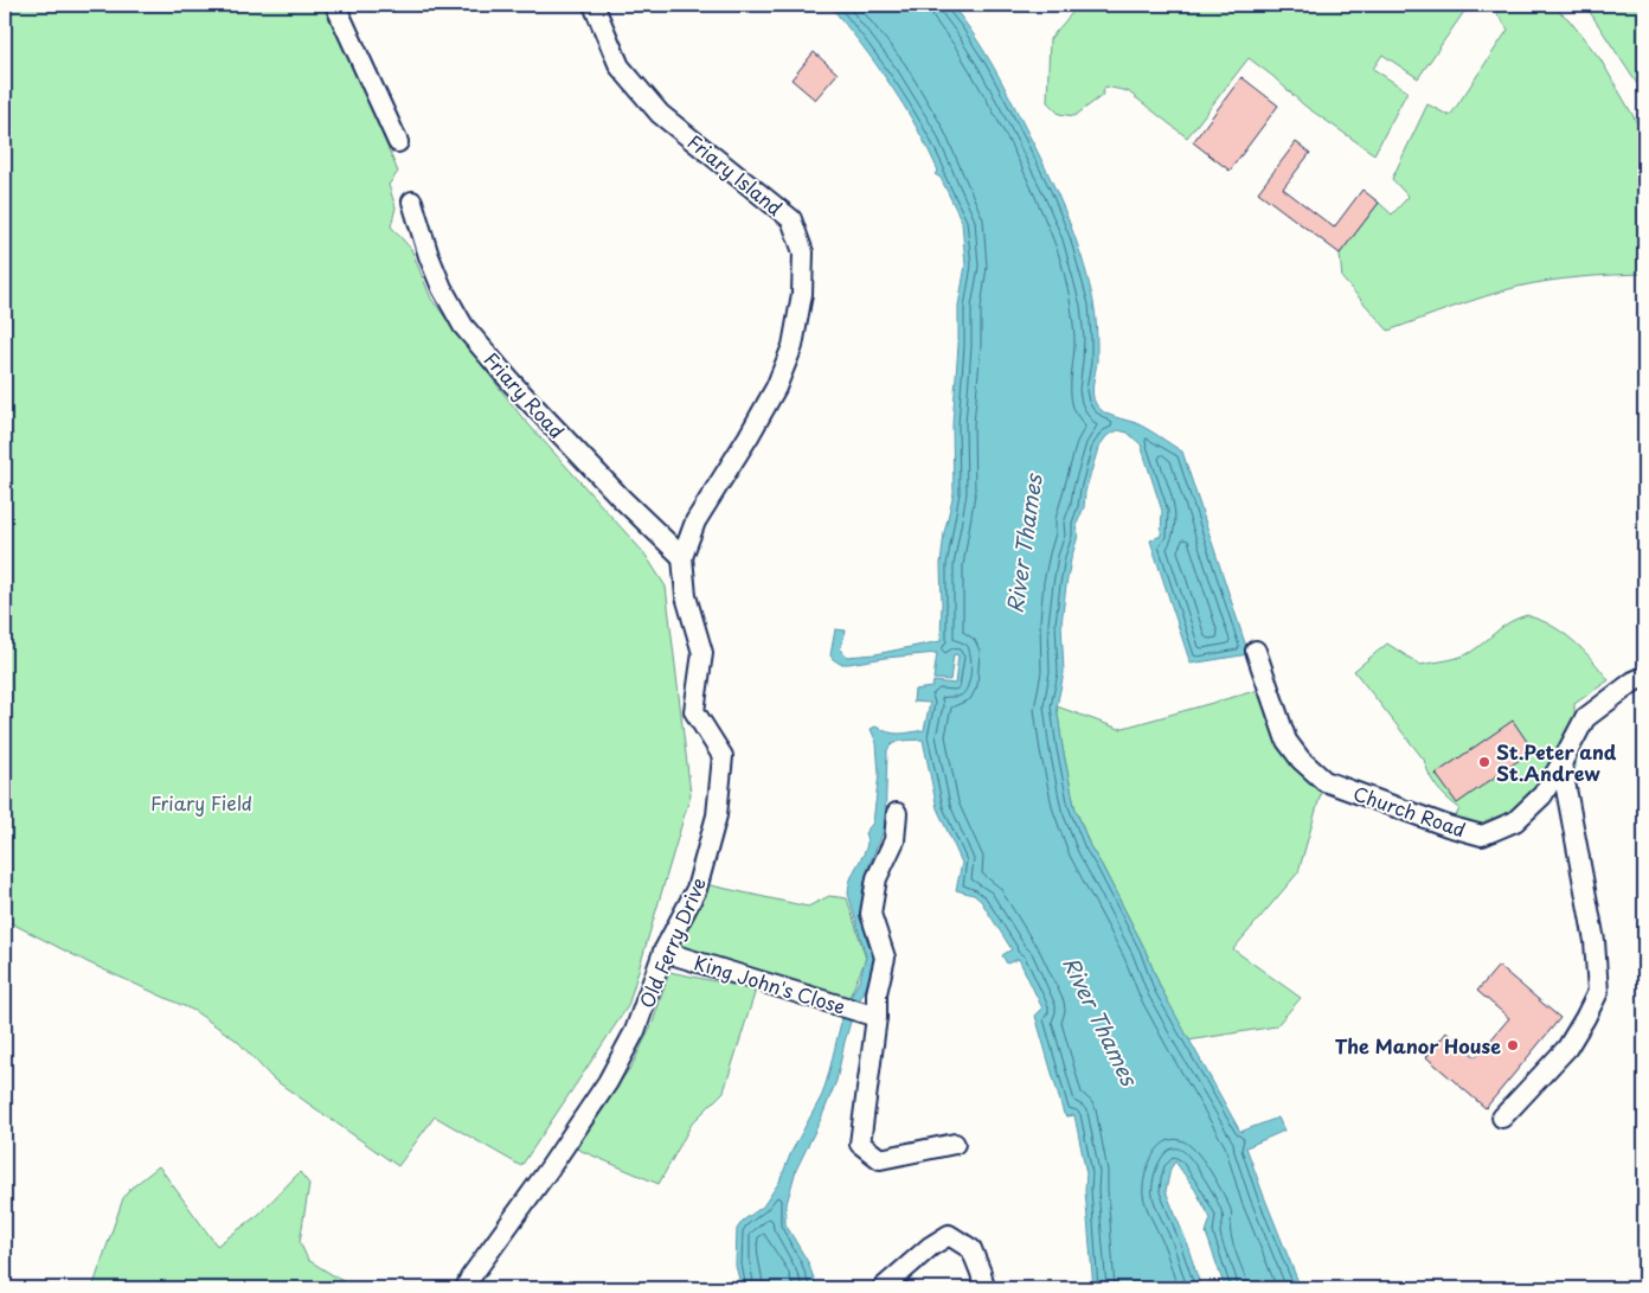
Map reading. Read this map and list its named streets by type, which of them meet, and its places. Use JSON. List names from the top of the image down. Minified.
{"streets":{"street":["Friary Island","Friary Road","Church Road","Old Ferry Drive","King John's Close"]},"crossings":[["Friary Island","Friary Road"],["Friary Island","Old Ferry Drive"],["Friary Road","Old Ferry Drive"],["Old Ferry Drive","King John's Close"]],"water":["River Thames"],"parks":["Friary Field"],"places":["St.Peter and St.Andrew","The Manor House"]}
